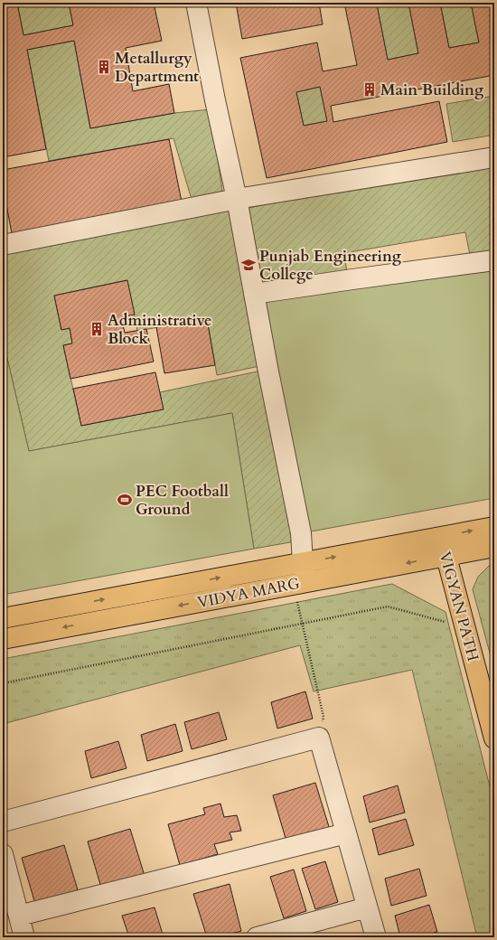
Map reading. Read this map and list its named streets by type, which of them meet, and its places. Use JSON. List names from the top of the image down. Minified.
{"streets":{"main road":["VIDYA MARG","VIGYAN PATH"]},"crossings":[["VIDYA MARG","VIGYAN PATH"]],"places":{"building":["Metallurgy Department","Main Building","Administrative Block"],"school or university":["Punjab Engineering College"],"sports":["PEC Football Ground"]}}
